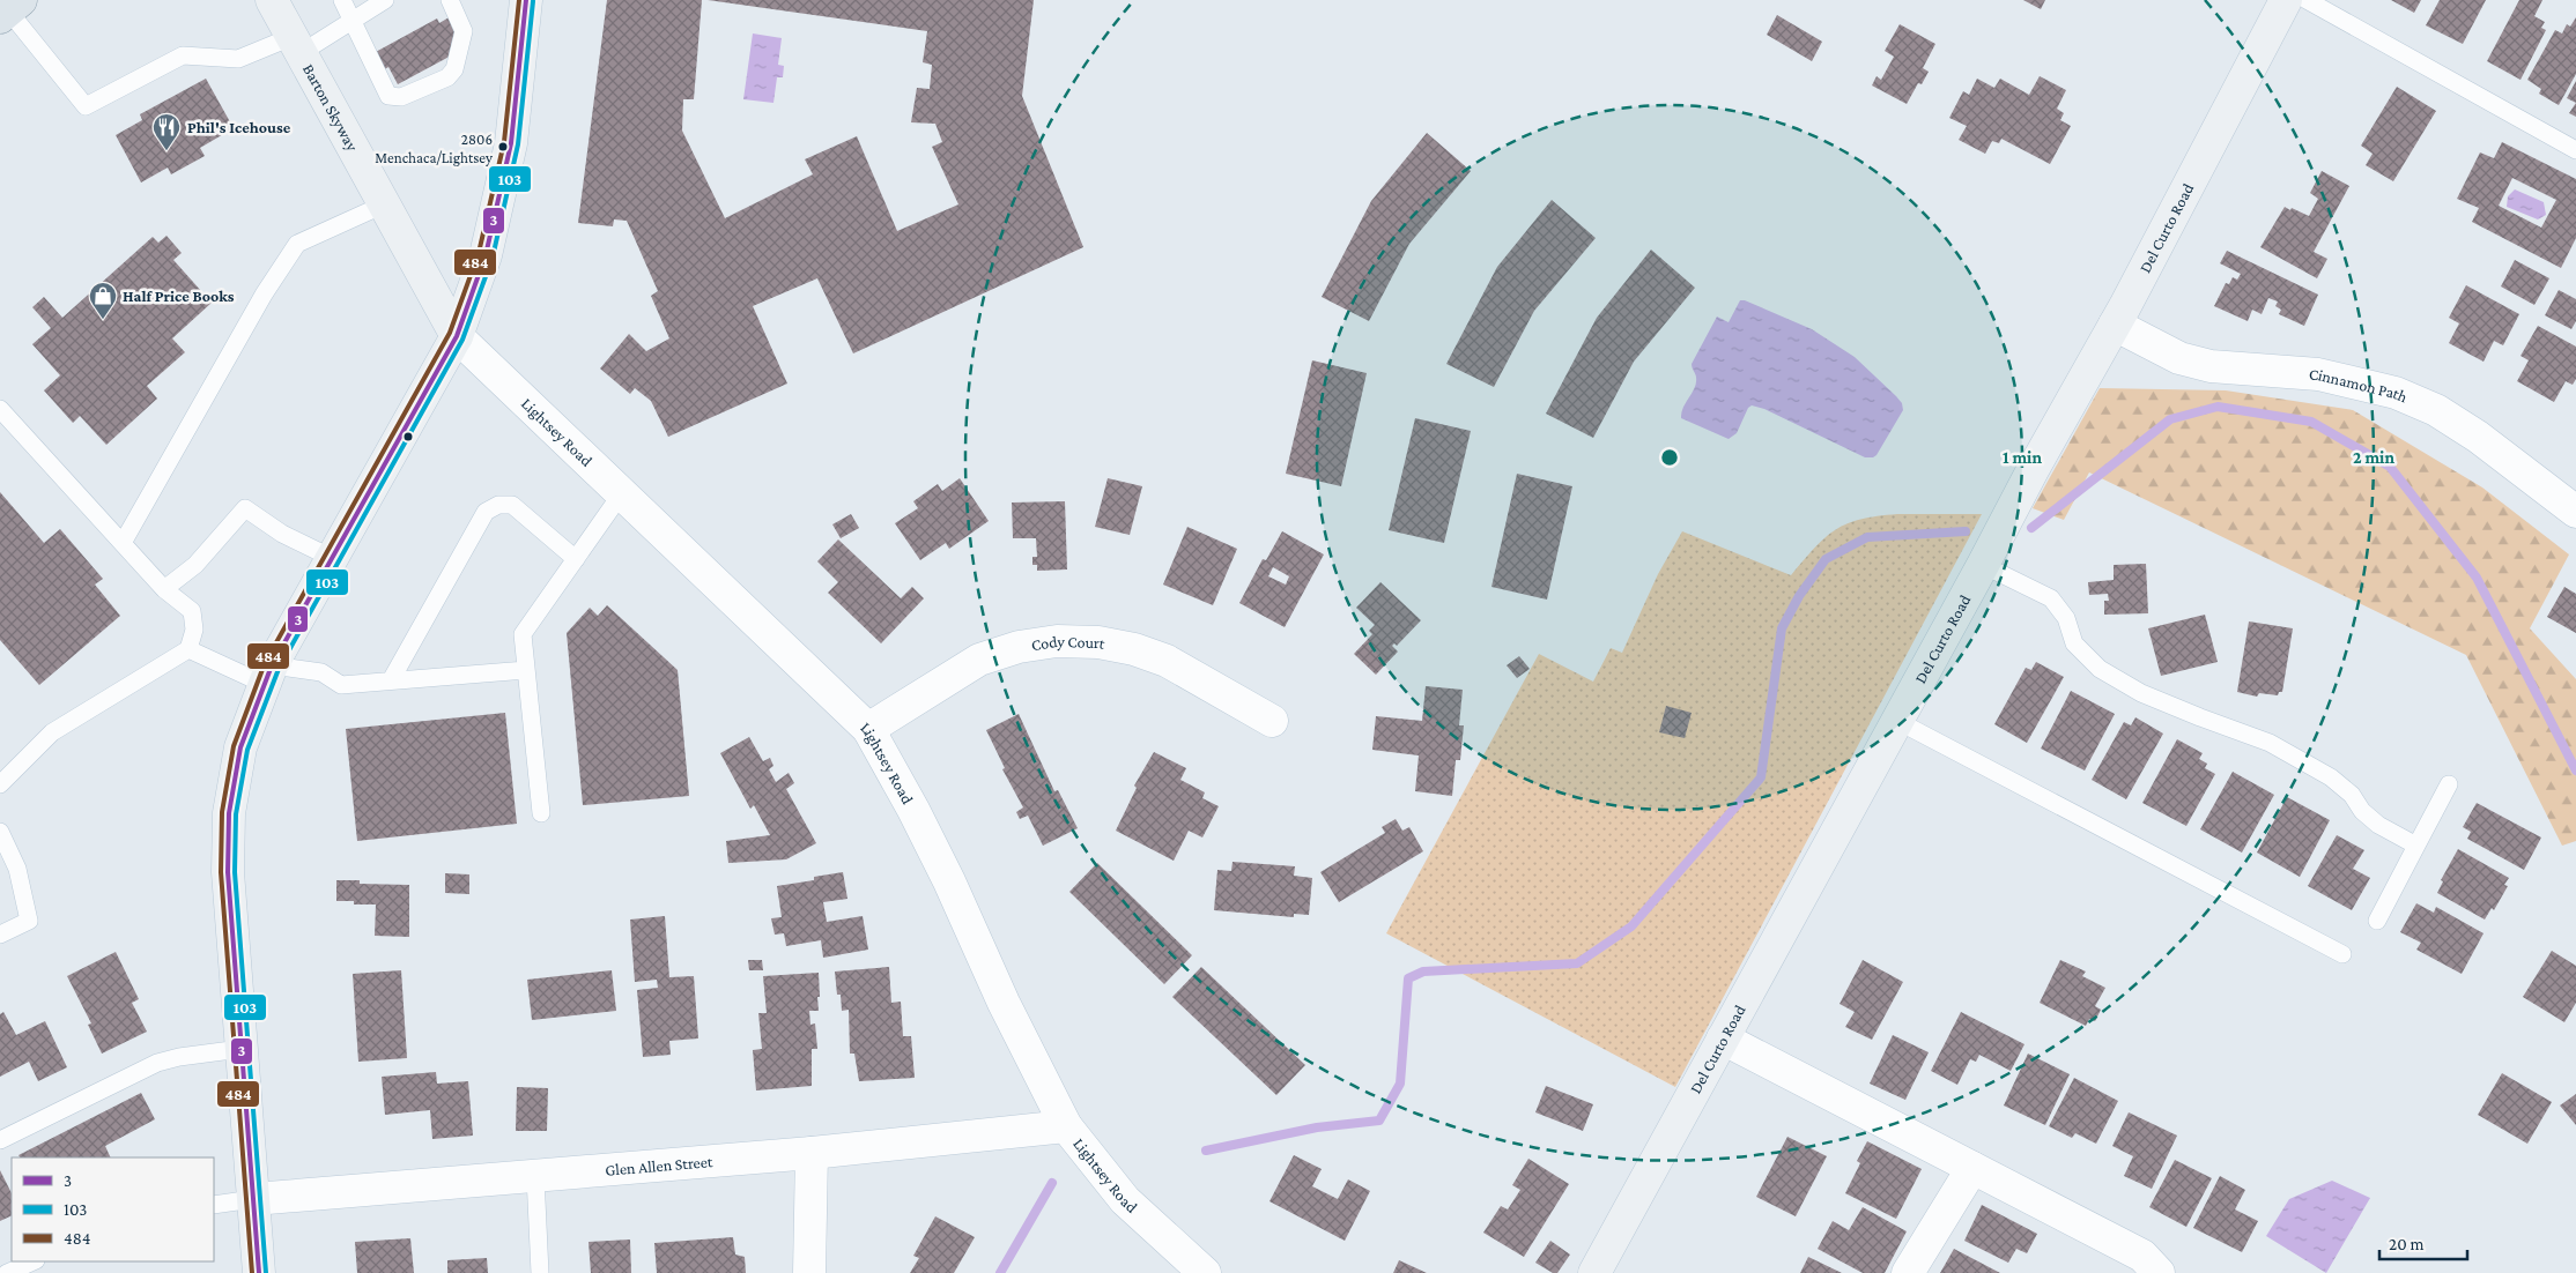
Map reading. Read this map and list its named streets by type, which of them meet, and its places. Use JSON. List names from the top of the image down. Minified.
{"streets":{"main road":["Barton Skyway","Del Curto Road"],"street":["Cinnamon Path","Lightsey Road","Cody Court","Glen Allen Street"]},"crossings":[["Barton Skyway","Lightsey Road"],["Del Curto Road","Cinnamon Path"],["Lightsey Road","Cody Court"],["Lightsey Road","Glen Allen Street"]],"places":{"other":["2806 Menchaca/Lightsey"],"restaurant":["Phil's Icehouse"],"shop":["Half Price Books"]},"lines":["transit line 3","transit line 484","transit line 103"],"legend":["3","103","484"],"scale_bar":"20 m","rings":["1 min","2 min"]}
